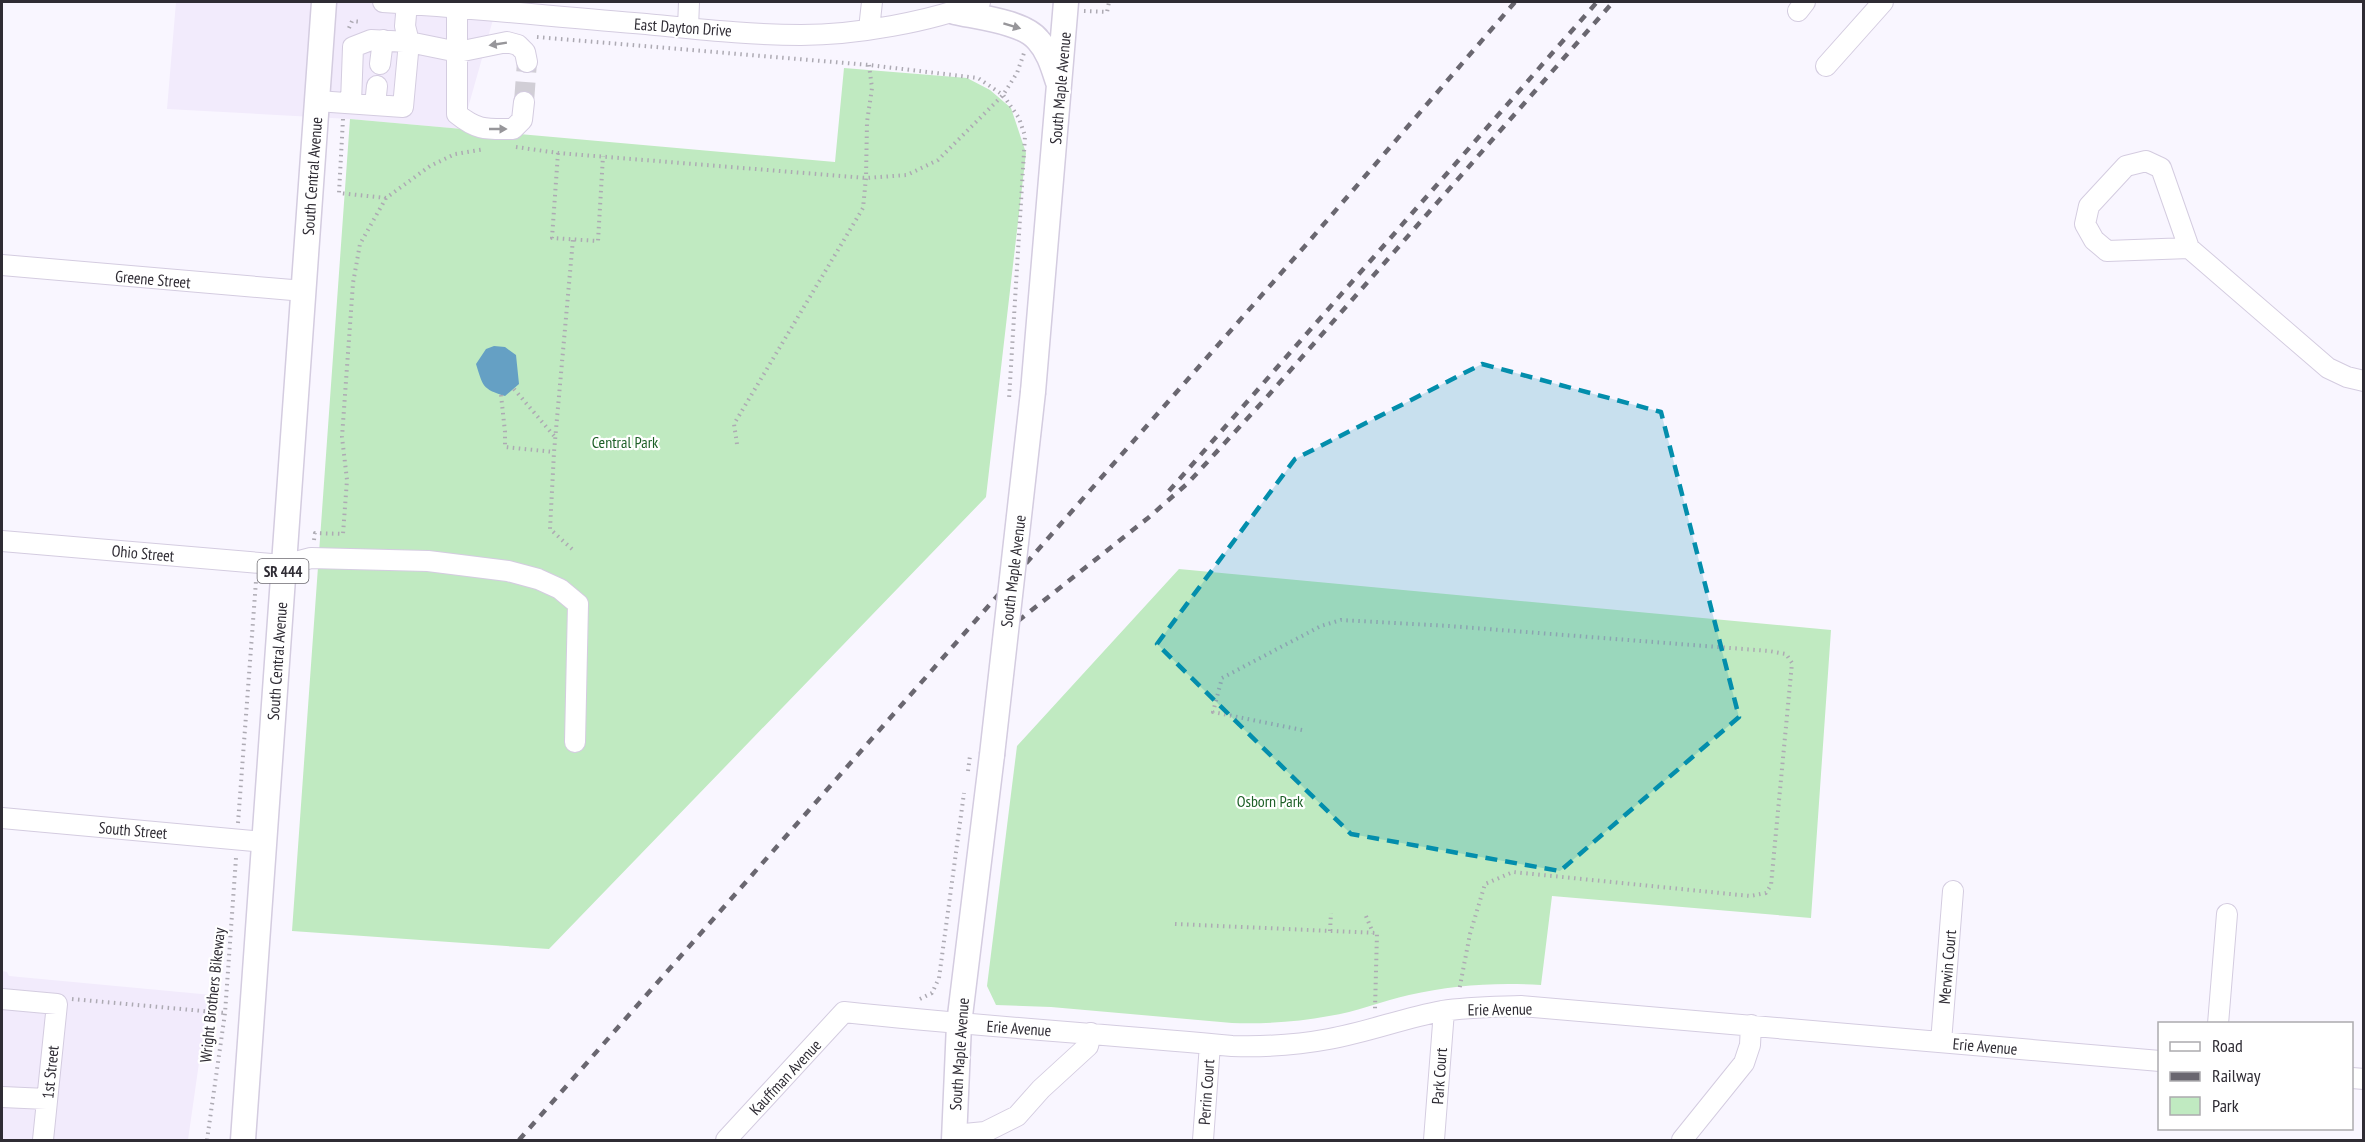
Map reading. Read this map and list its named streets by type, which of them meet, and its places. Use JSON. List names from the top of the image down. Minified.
{"streets":{"main road":["South Maple Avenue","South Central Avenue","SR 444"],"street":["East Dayton Drive","Greene Street","Ohio Street","South Street","Merwin Court","Erie Avenue","1st Street","Park Court","Kauffman Avenue","Perrin Court"],"path":["Wright Brothers Bikeway"]},"crossings":[["South Maple Avenue","Erie Avenue"],["South Central Avenue","Greene Street"],["South Central Avenue","Ohio Street"],["South Central Avenue","South Street"],["Merwin Court","Erie Avenue"],["Erie Avenue","Park Court"],["Erie Avenue","Kauffman Avenue"],["Erie Avenue","Perrin Court"]],"parks":["Central Park","Osborn Park"],"legend":["Road","Railway","Park"]}
